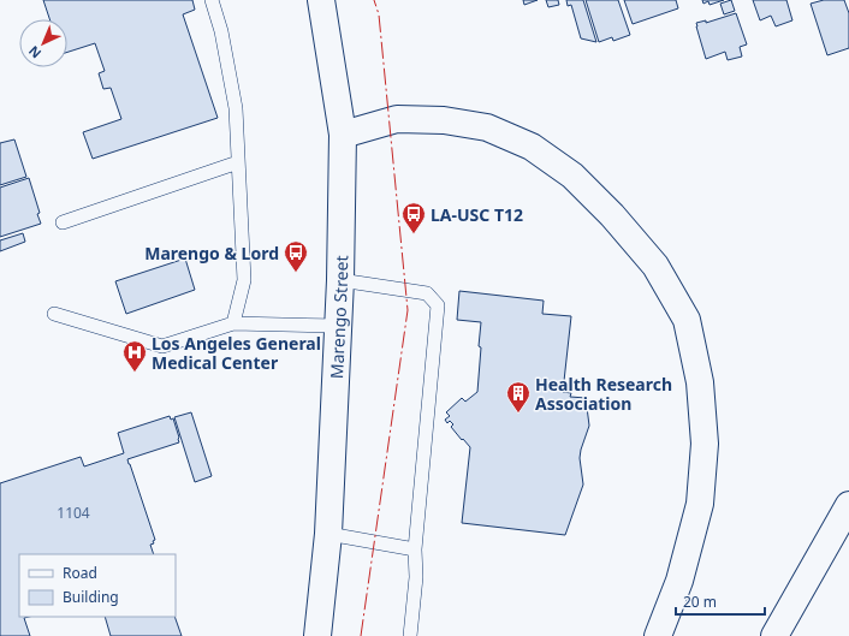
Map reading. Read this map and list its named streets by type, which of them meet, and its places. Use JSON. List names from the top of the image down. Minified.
{"streets":{"main road":["Marengo Street"]},"places":{"bus stop":["LA-USC T12","Marengo & Lord"],"hospital":["Los Angeles General Medical Center"],"building":["Health Research Association"]},"house_numbers":["1104"],"legend":["Road","Building"],"scale_bar":"20 m","north":"bottom left"}
